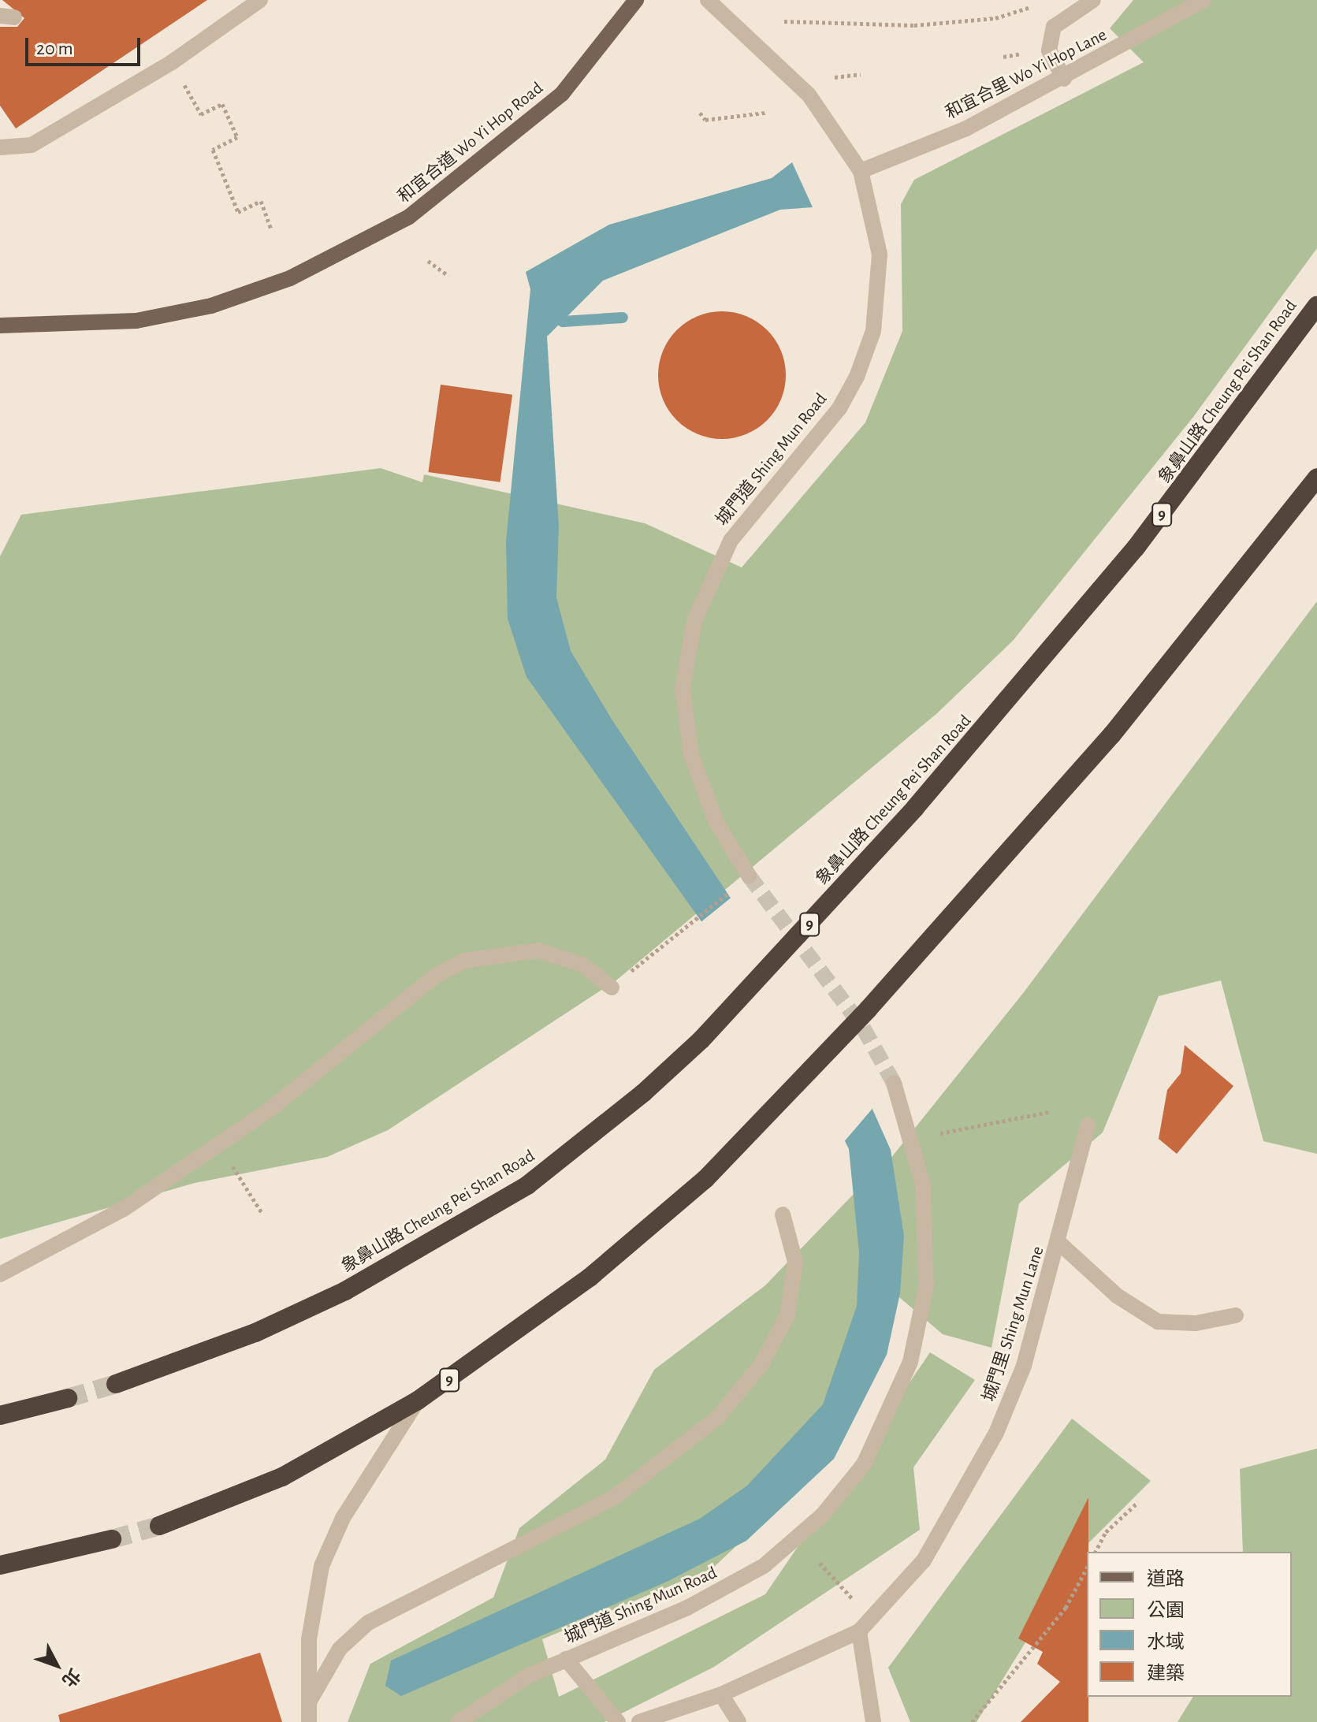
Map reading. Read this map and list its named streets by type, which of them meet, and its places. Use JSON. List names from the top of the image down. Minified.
{"streets":{"highway":["象鼻山路 Cheung Pei Shan Road","9"],"main road":["和宜合道 Wo Yi Hop Road"],"street":["和宜合里 Wo Yi Hop Lane","城門道 Shing Mun Road","城門里 Shing Mun Lane"]},"crossings":[["和宜合里 Wo Yi Hop Lane","城門道 Shing Mun Road"]],"legend":["道路","公園","水域","建築"],"scale_bar":"20 m","north":"bottom right"}
